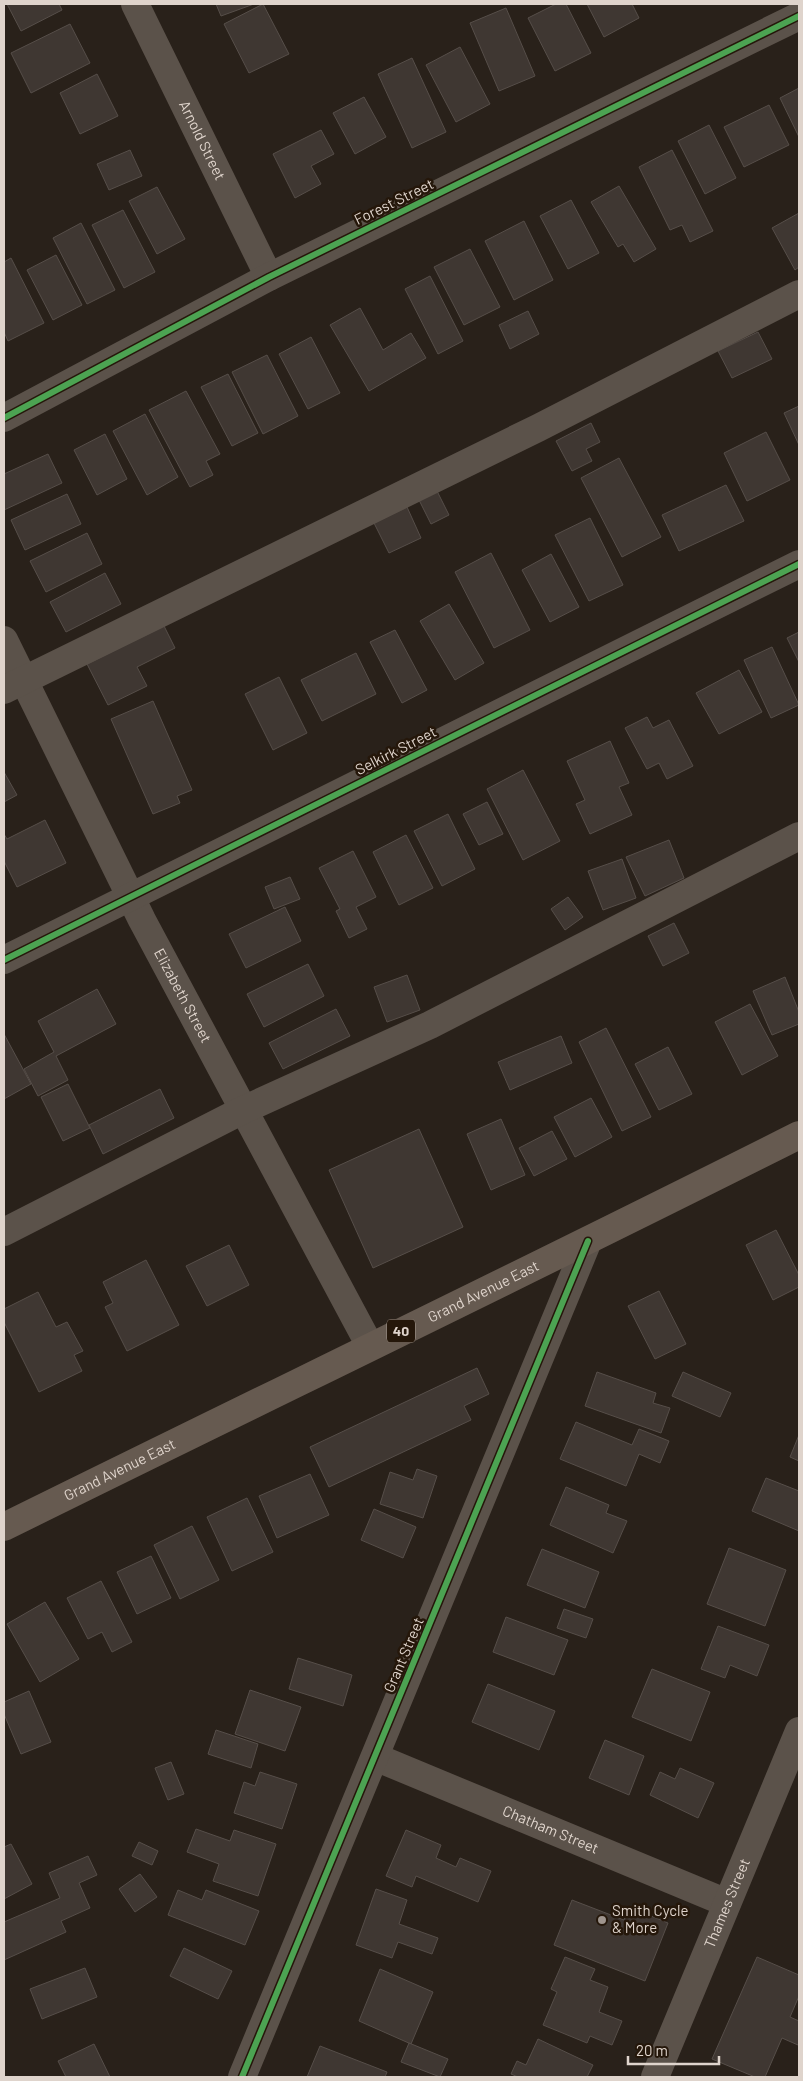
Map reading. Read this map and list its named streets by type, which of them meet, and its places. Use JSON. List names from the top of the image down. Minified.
{"streets":{"main road":["Grand Avenue East","40"],"street":["Arnold Street","Forest Street","Selkirk Street","Elizabeth Street","Grant Street","Chatham Street","Thames Street"]},"crossings":[["Arnold Street","Forest Street"],["Selkirk Street","Elizabeth Street"],["Elizabeth Street","Grand Avenue East"],["Grand Avenue East","Grant Street"],["Grant Street","Chatham Street"],["Chatham Street","Thames Street"]],"places":["Smith Cycle & More"],"scale_bar":"20 m"}
